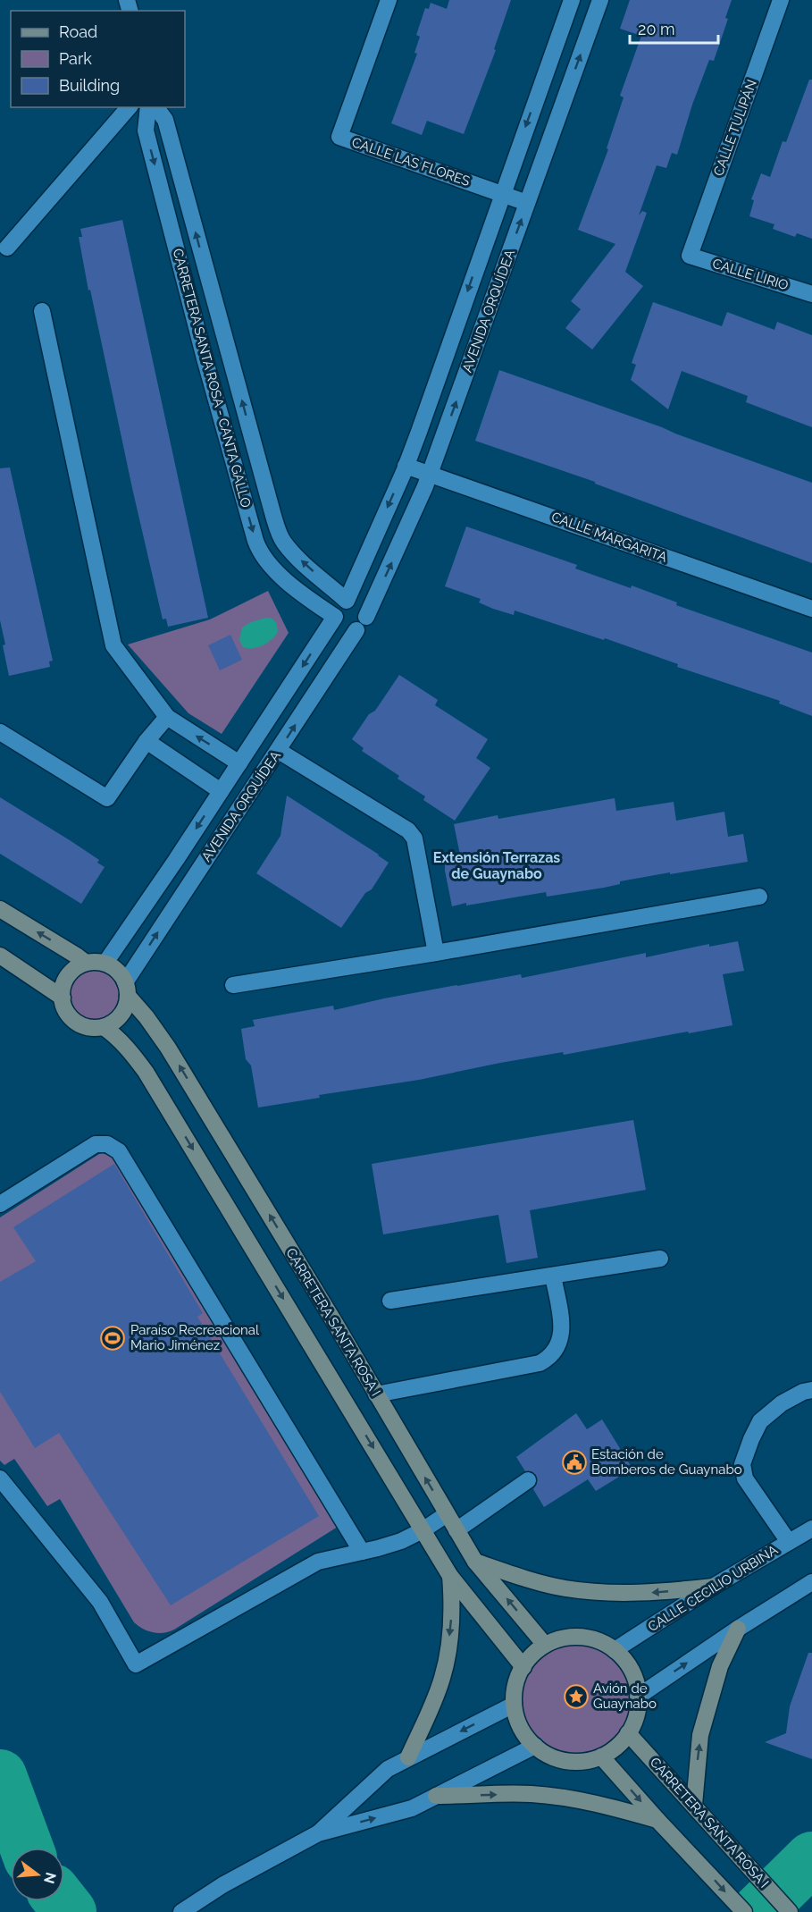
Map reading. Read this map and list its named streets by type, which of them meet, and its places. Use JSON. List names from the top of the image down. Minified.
{"streets":{"street":["CALLE TULIPÁN","CALLE LAS FLORES","CALLE LIRIO","AVENIDA ORQUÍDEA","CARRETERA SANTA ROSA - CANTA GALLO","CALLE MARGARITA","CARRETERA SANTA ROSA I","CALLE CECILIO URBINA"]},"crossings":[["CALLE TULIPÁN","CALLE LIRIO"],["CALLE LAS FLORES","AVENIDA ORQUÍDEA"],["AVENIDA ORQUÍDEA","CARRETERA SANTA ROSA - CANTA GALLO"],["AVENIDA ORQUÍDEA","CALLE MARGARITA"],["AVENIDA ORQUÍDEA","CARRETERA SANTA ROSA I"],["CARRETERA SANTA ROSA I","CALLE CECILIO URBINA"]],"districts":["Extensión Terrazas de Guaynabo"],"places":{"sports":["Paraíso Recreacional Mario Jiménez"],"public building":["Estación de Bomberos de Guaynabo"],"place":["Avión de Guaynabo"]},"legend":["Road","Park","Building"],"scale_bar":"20 m","north":"right"}
